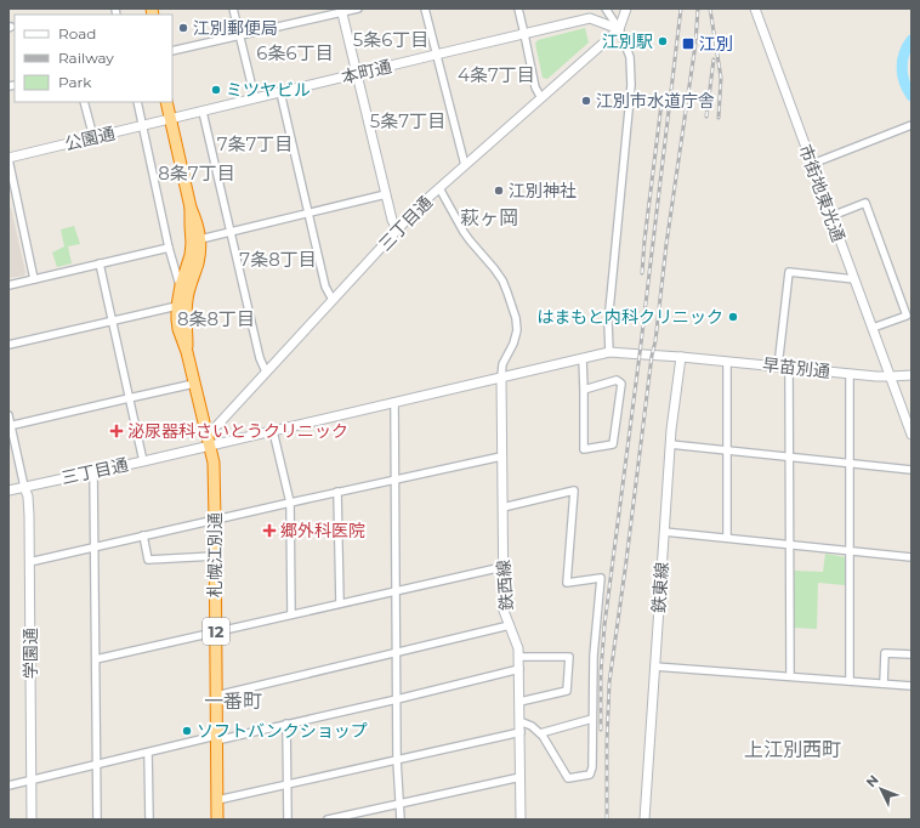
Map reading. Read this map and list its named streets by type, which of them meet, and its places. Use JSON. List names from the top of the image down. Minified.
{"streets":{"highway":["札幌江別通","12"],"street":["本町通","公園通","市街地東光通","三丁目通","早苗別通","鉄西線","鉄東線","学園通"]},"crossings":[["本町通","公園通"],["本町通","三丁目通"],["本町通","札幌江別通"],["公園通","札幌江別通"],["市街地東光通","早苗別通"],["三丁目通","早苗別通"],["三丁目通","札幌江別通"],["三丁目通","学園通"],["早苗別通","札幌江別通"],["早苗別通","鉄西線"],["早苗別通","鉄東線"]],"districts":["5条6丁目","6条6丁目","4条7丁目","5条7丁目","7条7丁目","8条7丁目","萩ヶ岡","7条8丁目","8条8丁目","一番町","上江別西町"],"places":{"other":["江別郵便局","江別駅","ミツヤビル","江別市水道庁舎","江別神社","はまもと内科クリニック","ソフトバンクショップ"],"transit":["江別"],"health":["泌尿器科さいとうクリニック","郷外科医院"]},"legend":["Road","Railway","Park"],"north":"top left"}
